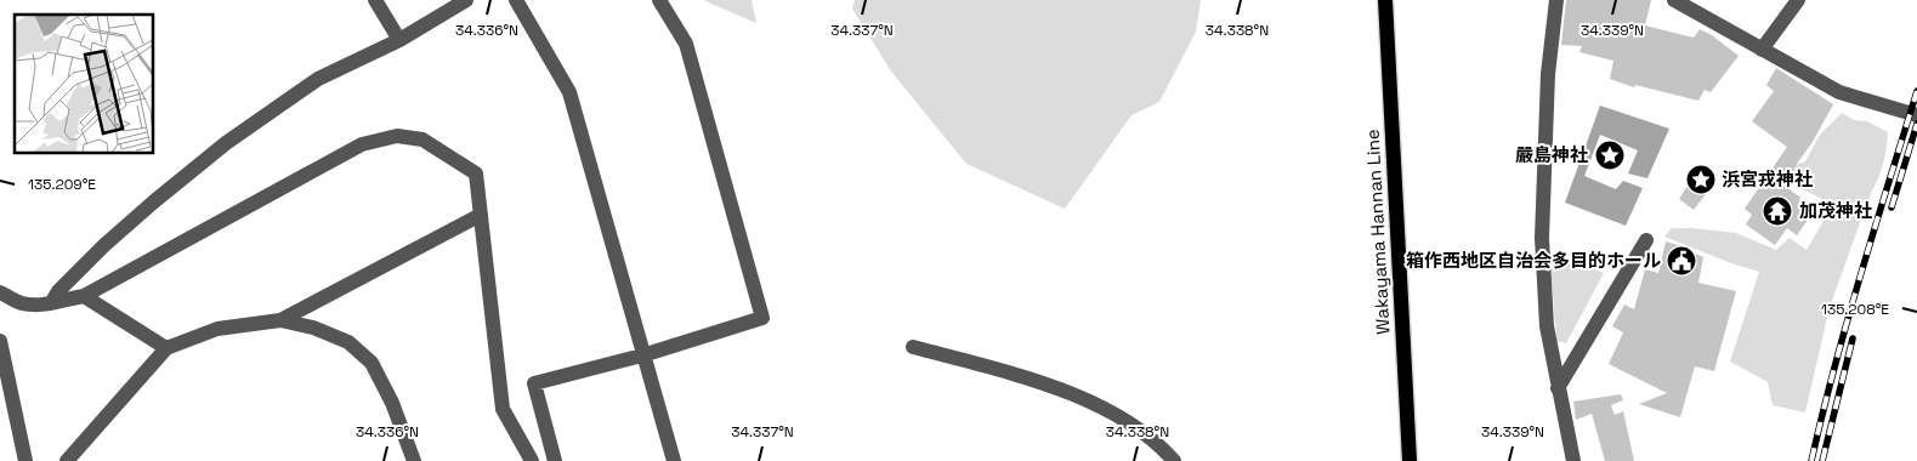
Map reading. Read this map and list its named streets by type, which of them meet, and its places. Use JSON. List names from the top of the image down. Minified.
{"streets":{"main road":["Wakayama Hannan Line"]},"places":{"place":["嚴島神社","浜宮戎神社"],"temple":["加茂神社"],"public building":["箱作西地区自治会多目的ホール"]},"coordinates":["34.336°N","34.337°N","34.338°N","34.339°N","135.209°E","135.208°E"]}
